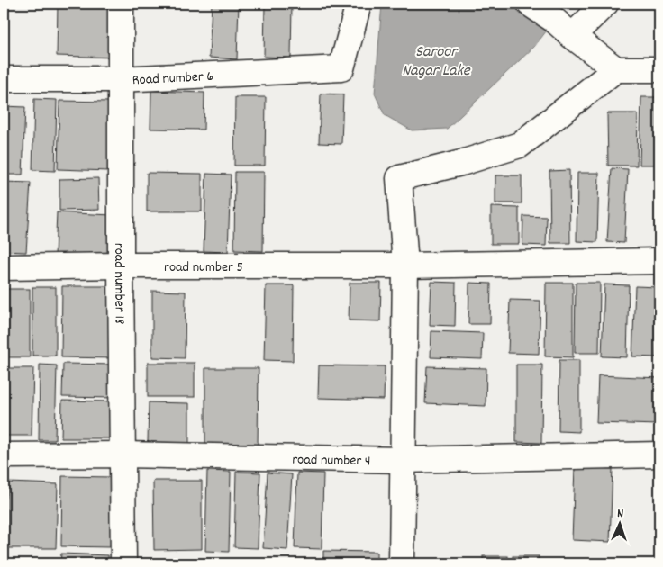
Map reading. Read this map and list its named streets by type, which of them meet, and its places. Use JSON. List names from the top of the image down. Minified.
{"streets":{"street":["Road number 6","road number 5","road number 18","road number 4"]},"crossings":[["Road number 6","road number 18"],["road number 5","road number 18"],["road number 18","road number 4"]],"water":["Saroor Nagar Lake"],"north":"top"}
